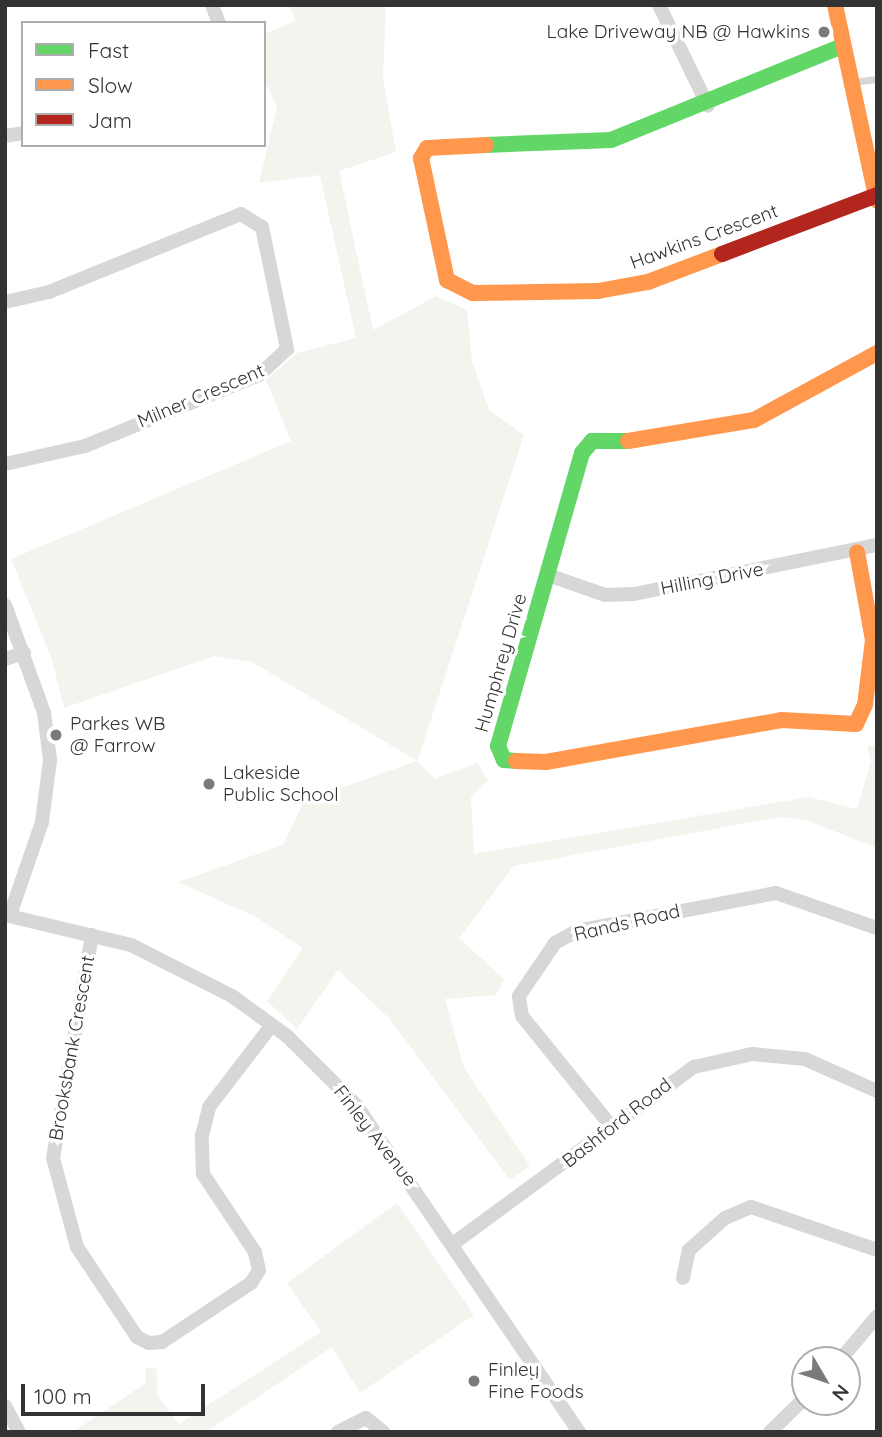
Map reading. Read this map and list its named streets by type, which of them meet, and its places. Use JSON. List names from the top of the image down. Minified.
{"streets":{"street":["Hawkins Crescent","Milner Crescent","Hilling Drive","Humphrey Drive","Rands Road","Brooksbank Crescent","Bashford Road","Finley Avenue"]},"crossings":[["Hilling Drive","Humphrey Drive"],["Rands Road","Bashford Road"],["Brooksbank Crescent","Finley Avenue"],["Bashford Road","Finley Avenue"]],"places":["Lake Driveway NB @ Hawkins","Parkes WB @ Farrow","Lakeside Public School","Finley Fine Foods"],"legend":["Fast","Slow","Jam"],"scale_bar":"100 m","north":"bottom right"}
